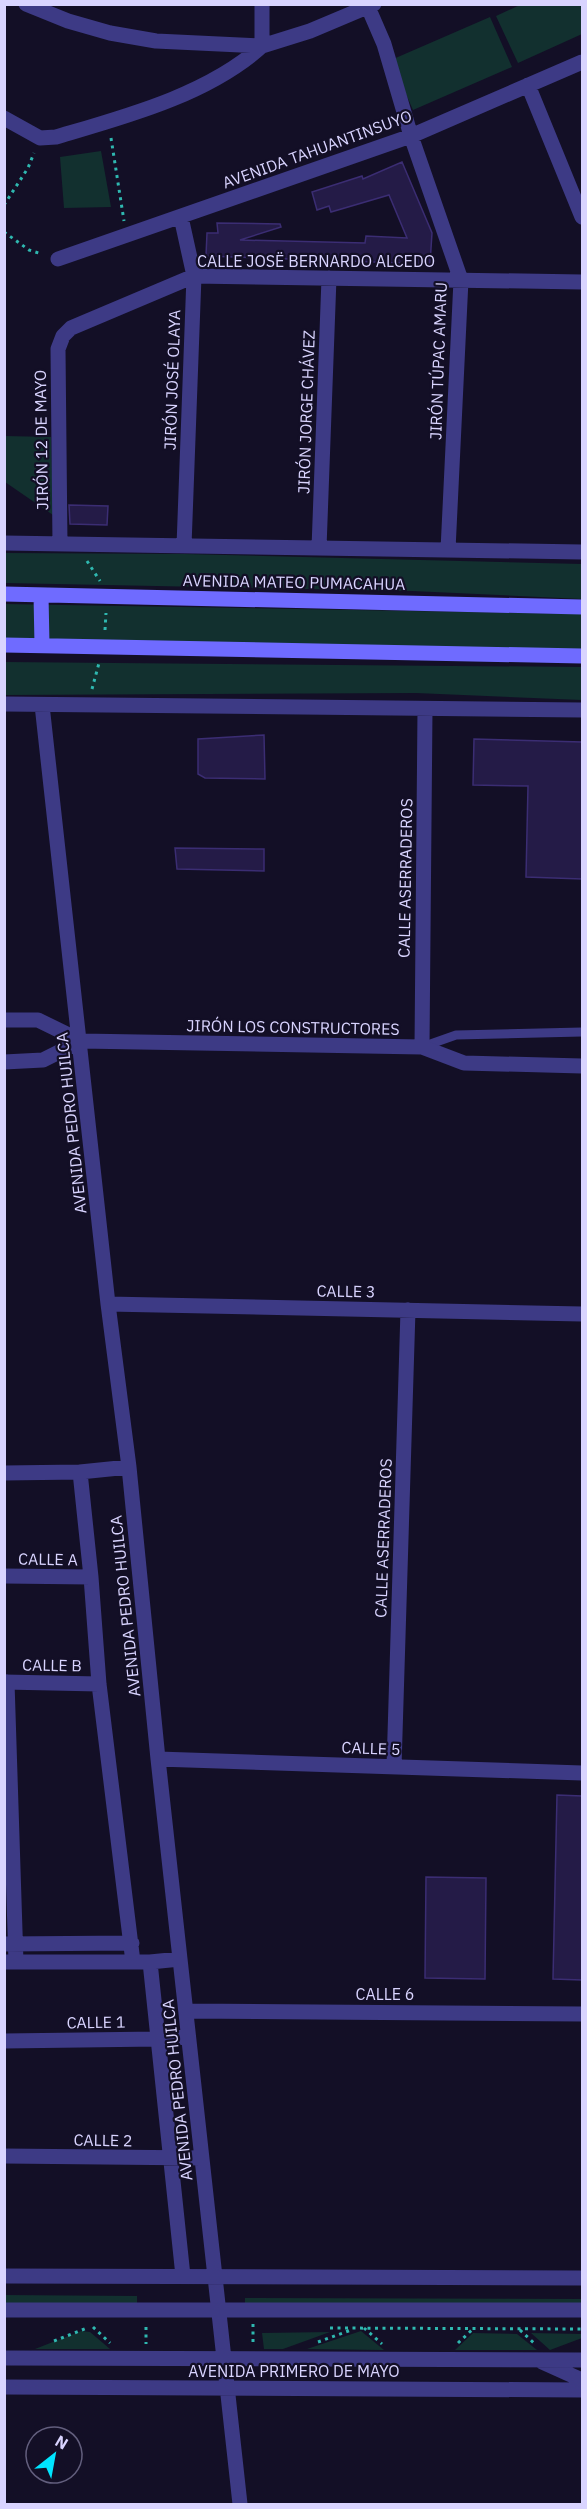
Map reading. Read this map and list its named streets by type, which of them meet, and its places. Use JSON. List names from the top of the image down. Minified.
{"streets":{"main road":["AVENIDA MATEO PUMACAHUA"],"street":["AVENIDA TAHUANTINSUYO","CALLE JOSË BERNARDO ALCEDO","JIRÓN TÚPAC AMARU","JIRÓN JOSÉ OLAYA","JIRÓN JORGE CHÁVEZ","JIRÓN 12 DE MAYO","CALLE ASERRADEROS","JIRÓN LOS CONSTRUCTORES","AVENIDA PEDRO HUILCA","CALLE 3","CALLE A","CALLE B","CALLE 5","CALLE 6","CALLE 1","CALLE 2","AVENIDA PRIMERO DE MAYO"]},"crossings":[["AVENIDA TAHUANTINSUYO","JIRÓN TÚPAC AMARU"],["AVENIDA TAHUANTINSUYO","JIRÓN JOSÉ OLAYA"],["CALLE JOSË BERNARDO ALCEDO","JIRÓN TÚPAC AMARU"],["CALLE JOSË BERNARDO ALCEDO","JIRÓN JOSÉ OLAYA"],["CALLE JOSË BERNARDO ALCEDO","JIRÓN JORGE CHÁVEZ"],["CALLE JOSË BERNARDO ALCEDO","JIRÓN 12 DE MAYO"],["JIRÓN TÚPAC AMARU","AVENIDA MATEO PUMACAHUA"],["JIRÓN JOSÉ OLAYA","AVENIDA MATEO PUMACAHUA"],["JIRÓN JORGE CHÁVEZ","AVENIDA MATEO PUMACAHUA"],["JIRÓN 12 DE MAYO","AVENIDA MATEO PUMACAHUA"],["CALLE ASERRADEROS","JIRÓN LOS CONSTRUCTORES"],["CALLE ASERRADEROS","CALLE 3"],["CALLE ASERRADEROS","CALLE 5"],["JIRÓN LOS CONSTRUCTORES","AVENIDA PEDRO HUILCA"],["AVENIDA PEDRO HUILCA","CALLE 3"],["AVENIDA PEDRO HUILCA","CALLE 5"],["AVENIDA PEDRO HUILCA","CALLE 6"],["AVENIDA PEDRO HUILCA","CALLE 1"],["AVENIDA PEDRO HUILCA","CALLE 2"],["AVENIDA PEDRO HUILCA","AVENIDA PRIMERO DE MAYO"]],"north":"top right"}
